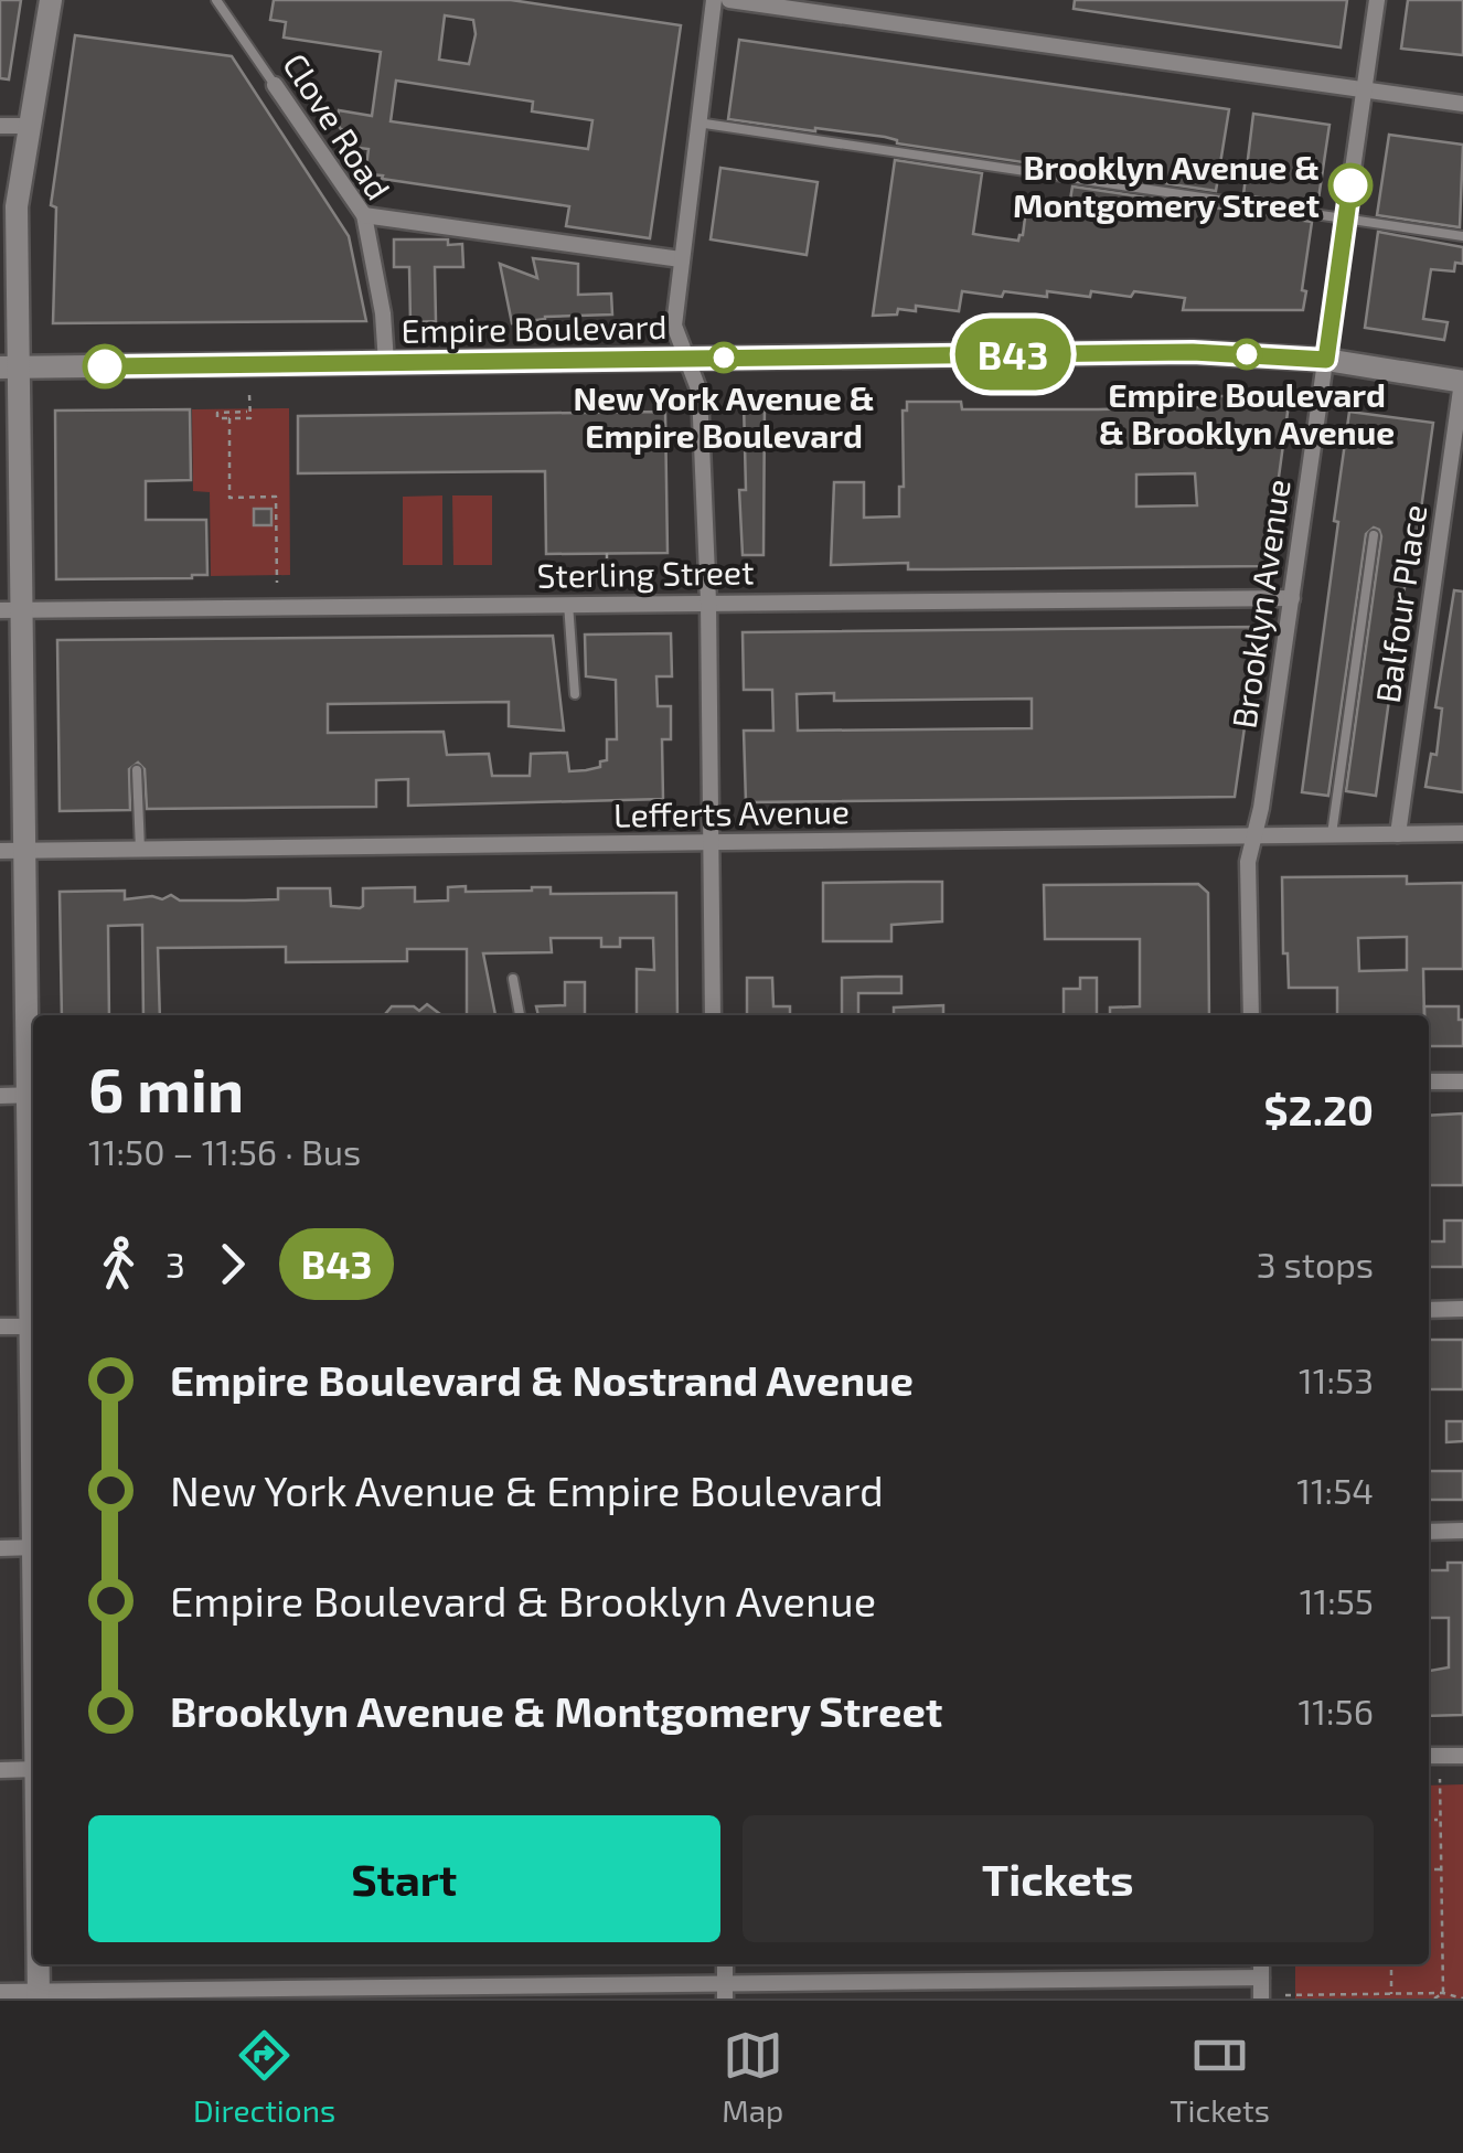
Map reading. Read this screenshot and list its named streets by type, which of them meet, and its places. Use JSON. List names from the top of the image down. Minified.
{"streets":{"main road":["Empire Boulevard"],"street":["Clove Road","Sterling Street","Brooklyn Avenue","Balfour Place","Lefferts Avenue"]},"crossings":[["Clove Road","Empire Boulevard"],["Empire Boulevard","Brooklyn Avenue"],["Empire Boulevard","Balfour Place"],["Sterling Street","Brooklyn Avenue"],["Brooklyn Avenue","Lefferts Avenue"],["Balfour Place","Lefferts Avenue"]],"places":["Brooklyn Avenue & Montgomery Street","Empire Boulevard & Brooklyn Avenue","New York Avenue & Empire Boulevard"],"lines":["bus line B43"],"page":{"on_map":"B43","heading":["6 min","11:50 – 11:56 · Bus","$2.20"],"legs":["3","B43","3 stops"],"list":[{"name":"Empire Boulevard & Nostrand Avenue","value":"11:53"},{"name":"New York Avenue & Empire Boulevard","value":"11:54"},{"name":"Empire Boulevard & Brooklyn Avenue","value":"11:55"},{"name":"Brooklyn Avenue & Montgomery Street","value":"11:56"}],"buttons":["Start","Tickets"],"tabs":["Directions","Map","Tickets"]}}
